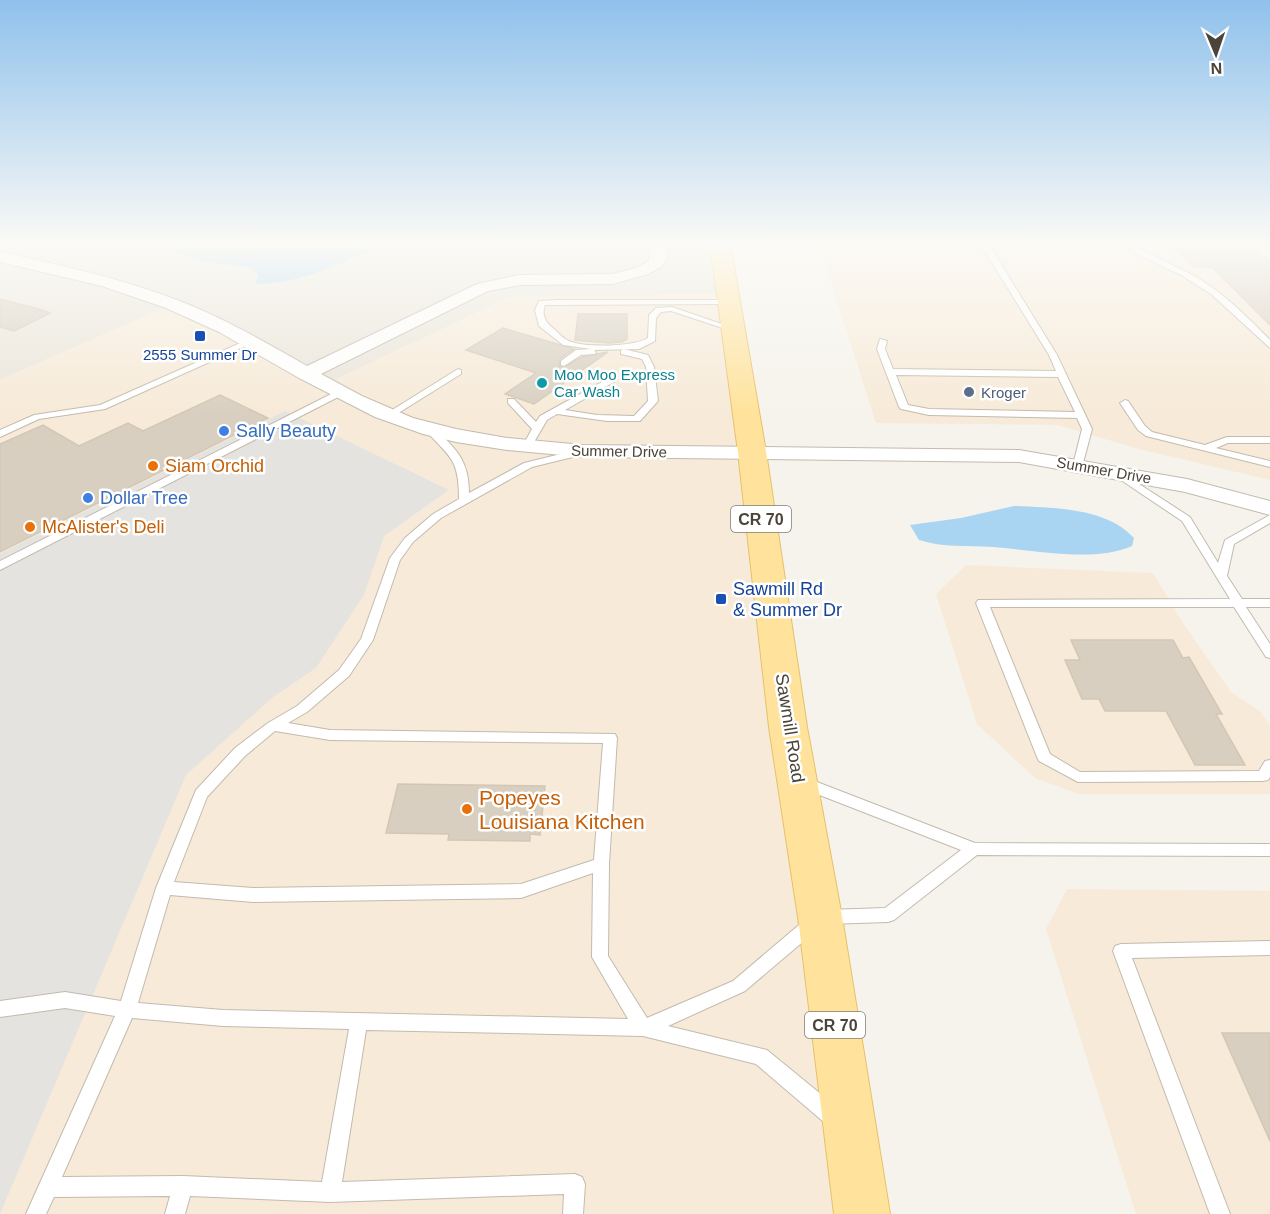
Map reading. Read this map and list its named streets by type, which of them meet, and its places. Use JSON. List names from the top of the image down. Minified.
{"streets":{"main road":["CR 70","Sawmill Road"],"street":["Summer Drive"]},"crossings":[["Summer Drive","Sawmill Road"]],"places":{"transit":["2555 Summer Dr","Sawmill Rd & Summer Dr"],"other":["Moo Moo Express Car Wash","Kroger","Sally Beauty","Siam Orchid","Dollar Tree","McAlister's Deli","Popeyes Louisiana Kitchen"]},"north":"bottom"}
